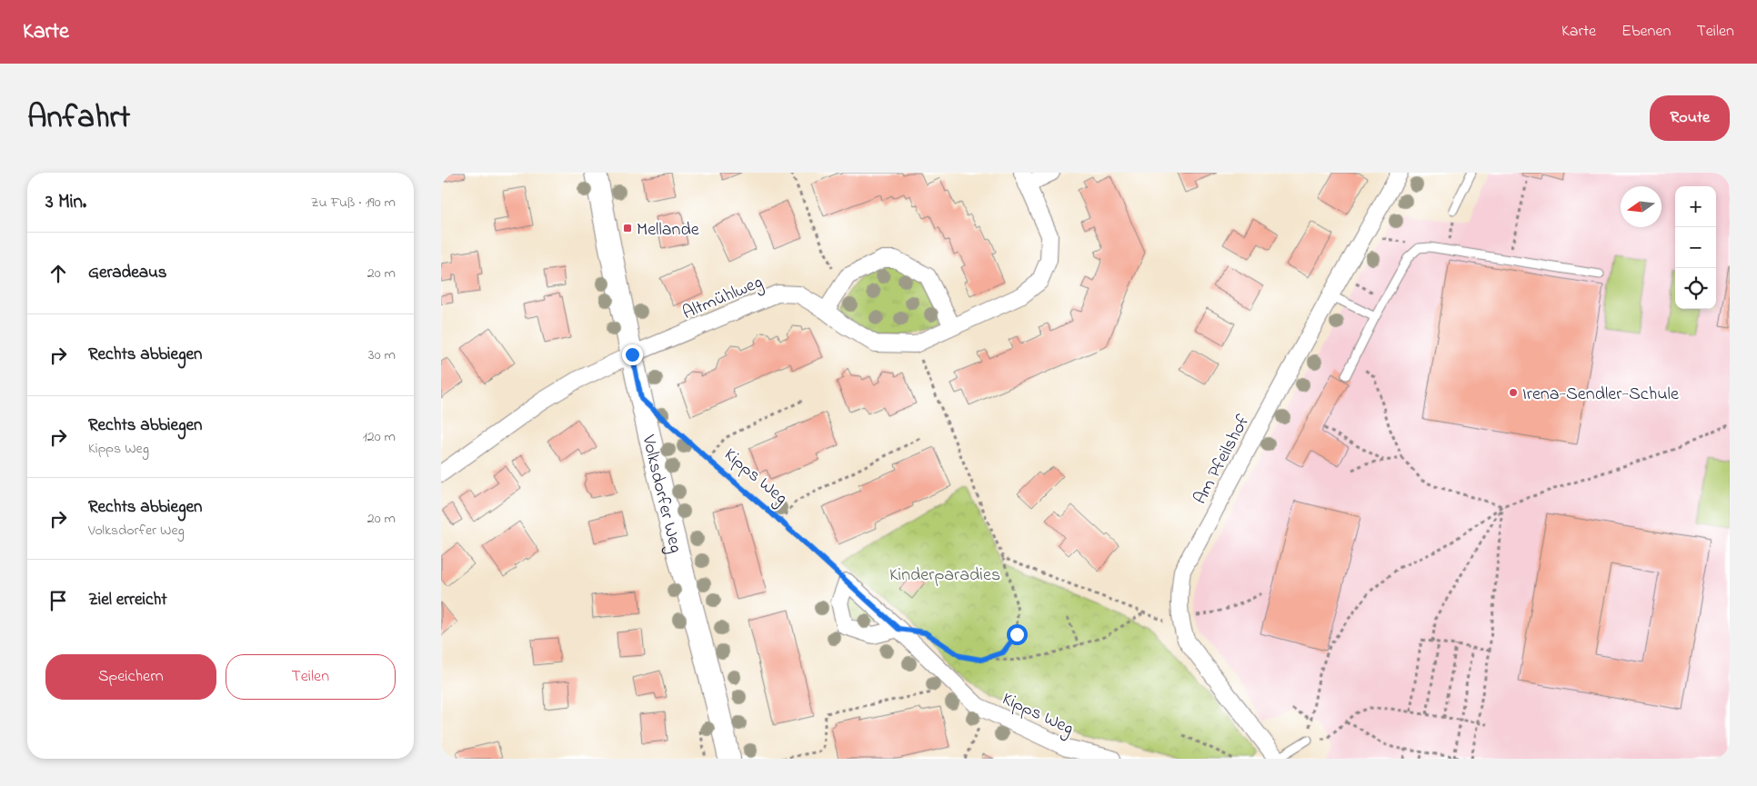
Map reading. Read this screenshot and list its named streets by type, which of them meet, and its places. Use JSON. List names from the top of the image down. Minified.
{"streets":{"street":["Altmühlweg","Am Pfeilshof","Kipps Weg","Volksdorfer Weg"]},"crossings":[["Altmühlweg","Volksdorfer Weg"]],"parks":["Kinderparadies"],"places":{"transit":["Mellande"],"other":["Irena-Sendler-Schule"]},"north":"left","page":{"header":"Karte","nav":["Karte","Ebenen","Teilen"],"title":"Anfahrt","buttons":["Route",["Speichern","Teilen"]],"heading":["3 Min.","Zu Fuß · 190 m"],"map_buttons":["+","−"],"list":[["Geradeaus","20 m"],["Rechts abbiegen","30 m"],["Rechts abbiegen","Kipps Weg","120 m"],["Rechts abbiegen","Volksdorfer Weg","20 m"],"Ziel erreicht"]}}
